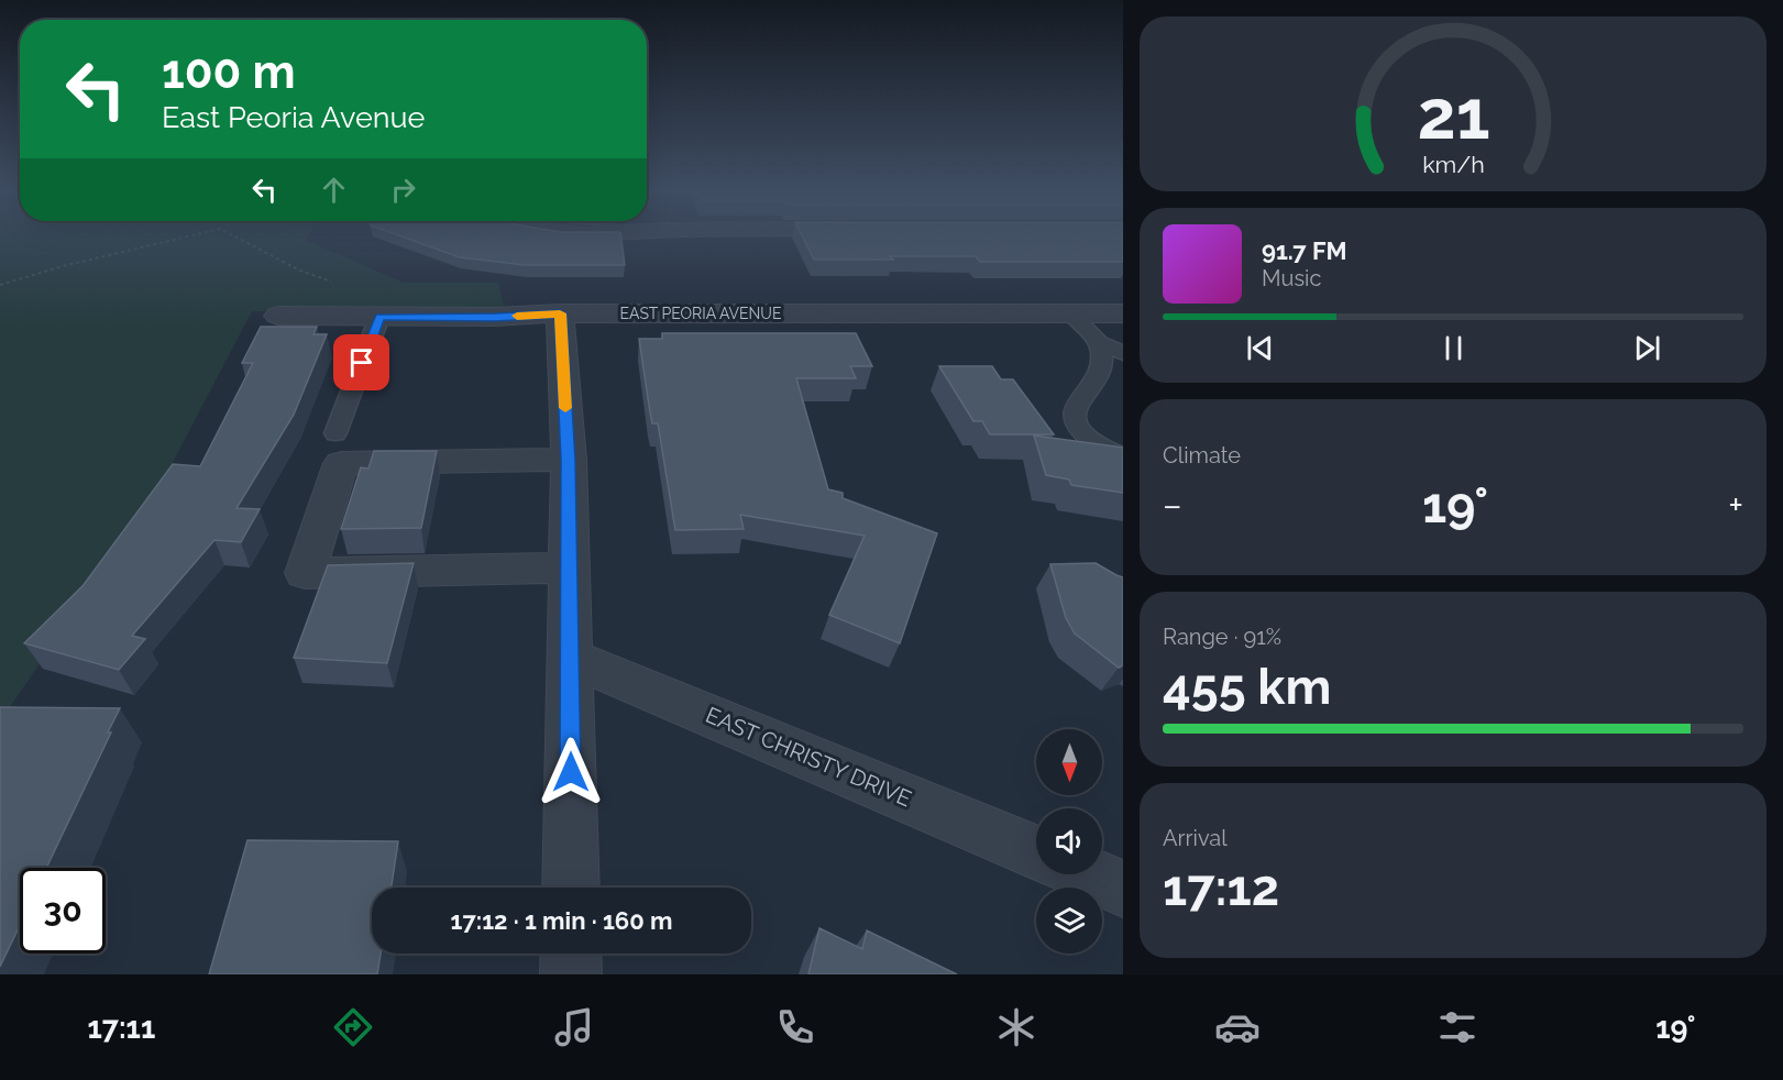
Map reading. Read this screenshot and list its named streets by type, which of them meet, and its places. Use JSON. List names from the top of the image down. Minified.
{"streets":{"street":["EAST PEORIA AVENUE","EAST CHRISTY DRIVE"]},"north":"bottom","page":{"turn":["100 m","East Peoria Avenue"],"song":["91.7 FM","Music"],"tile":["Climate",["Range · 91%","455 km"],["Arrival","17:12"]],"heat":["−","19°","+"],"limit":"30","trip":"17:12 · 1 min · 160 m","tabs":["17:11","19°"],"gauge":["21","km/h"]}}
